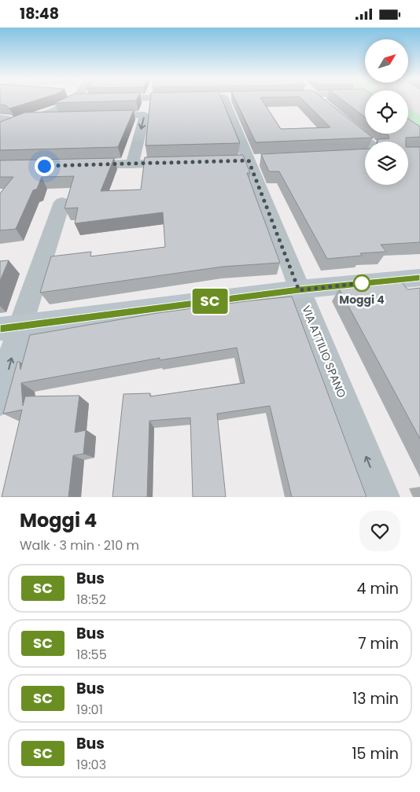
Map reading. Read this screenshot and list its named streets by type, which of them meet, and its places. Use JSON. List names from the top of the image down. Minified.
{"streets":{"street":["VIA ATTILIO SPANO"]},"one_way":["VIA ATTILIO SPANO"],"places":["Moggi 4"],"lines":["bus line SC"],"north":"top right","page":{"status":"18:48","on_map":"SC","heading":["Moggi 4","Walk · 3 min · 210 m"],"list":[{"mark":"SC","name":"Bus","note":"18:52","value":"4 min"},{"mark":"SC","name":"Bus","note":"18:55","value":"7 min"},{"mark":"SC","name":"Bus","note":"19:01","value":"13 min"},{"mark":"SC","name":"Bus","note":"19:03","value":"15 min"}]}}
